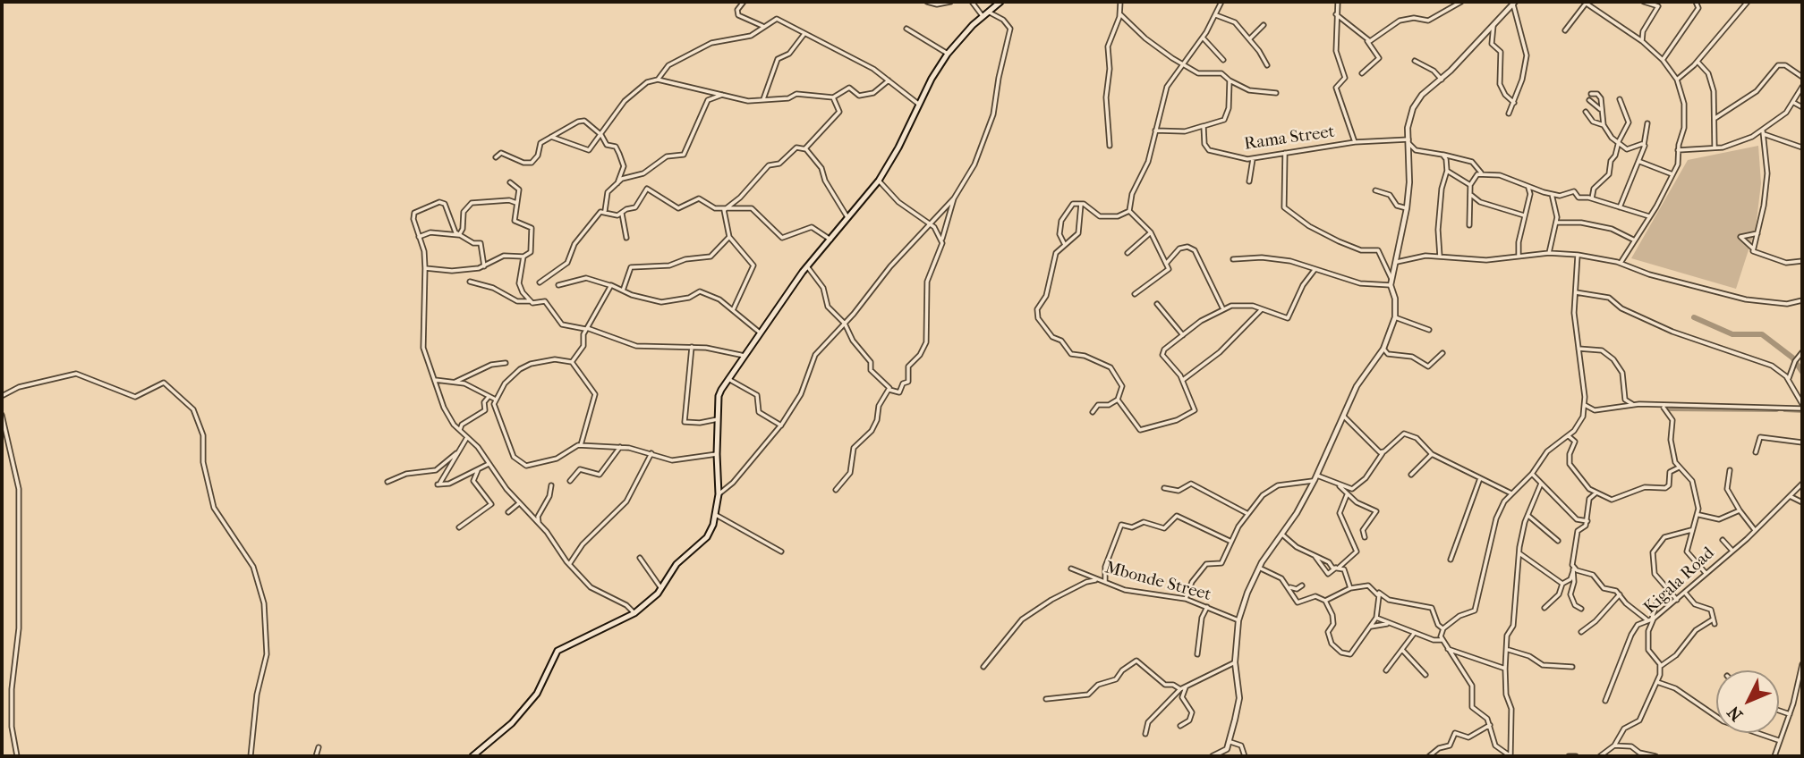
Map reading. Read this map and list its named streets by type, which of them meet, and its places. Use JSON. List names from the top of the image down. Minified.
{"streets":{"street":["Rama Street","Kigala Road","Mbonde Street"]},"north":"bottom left"}
